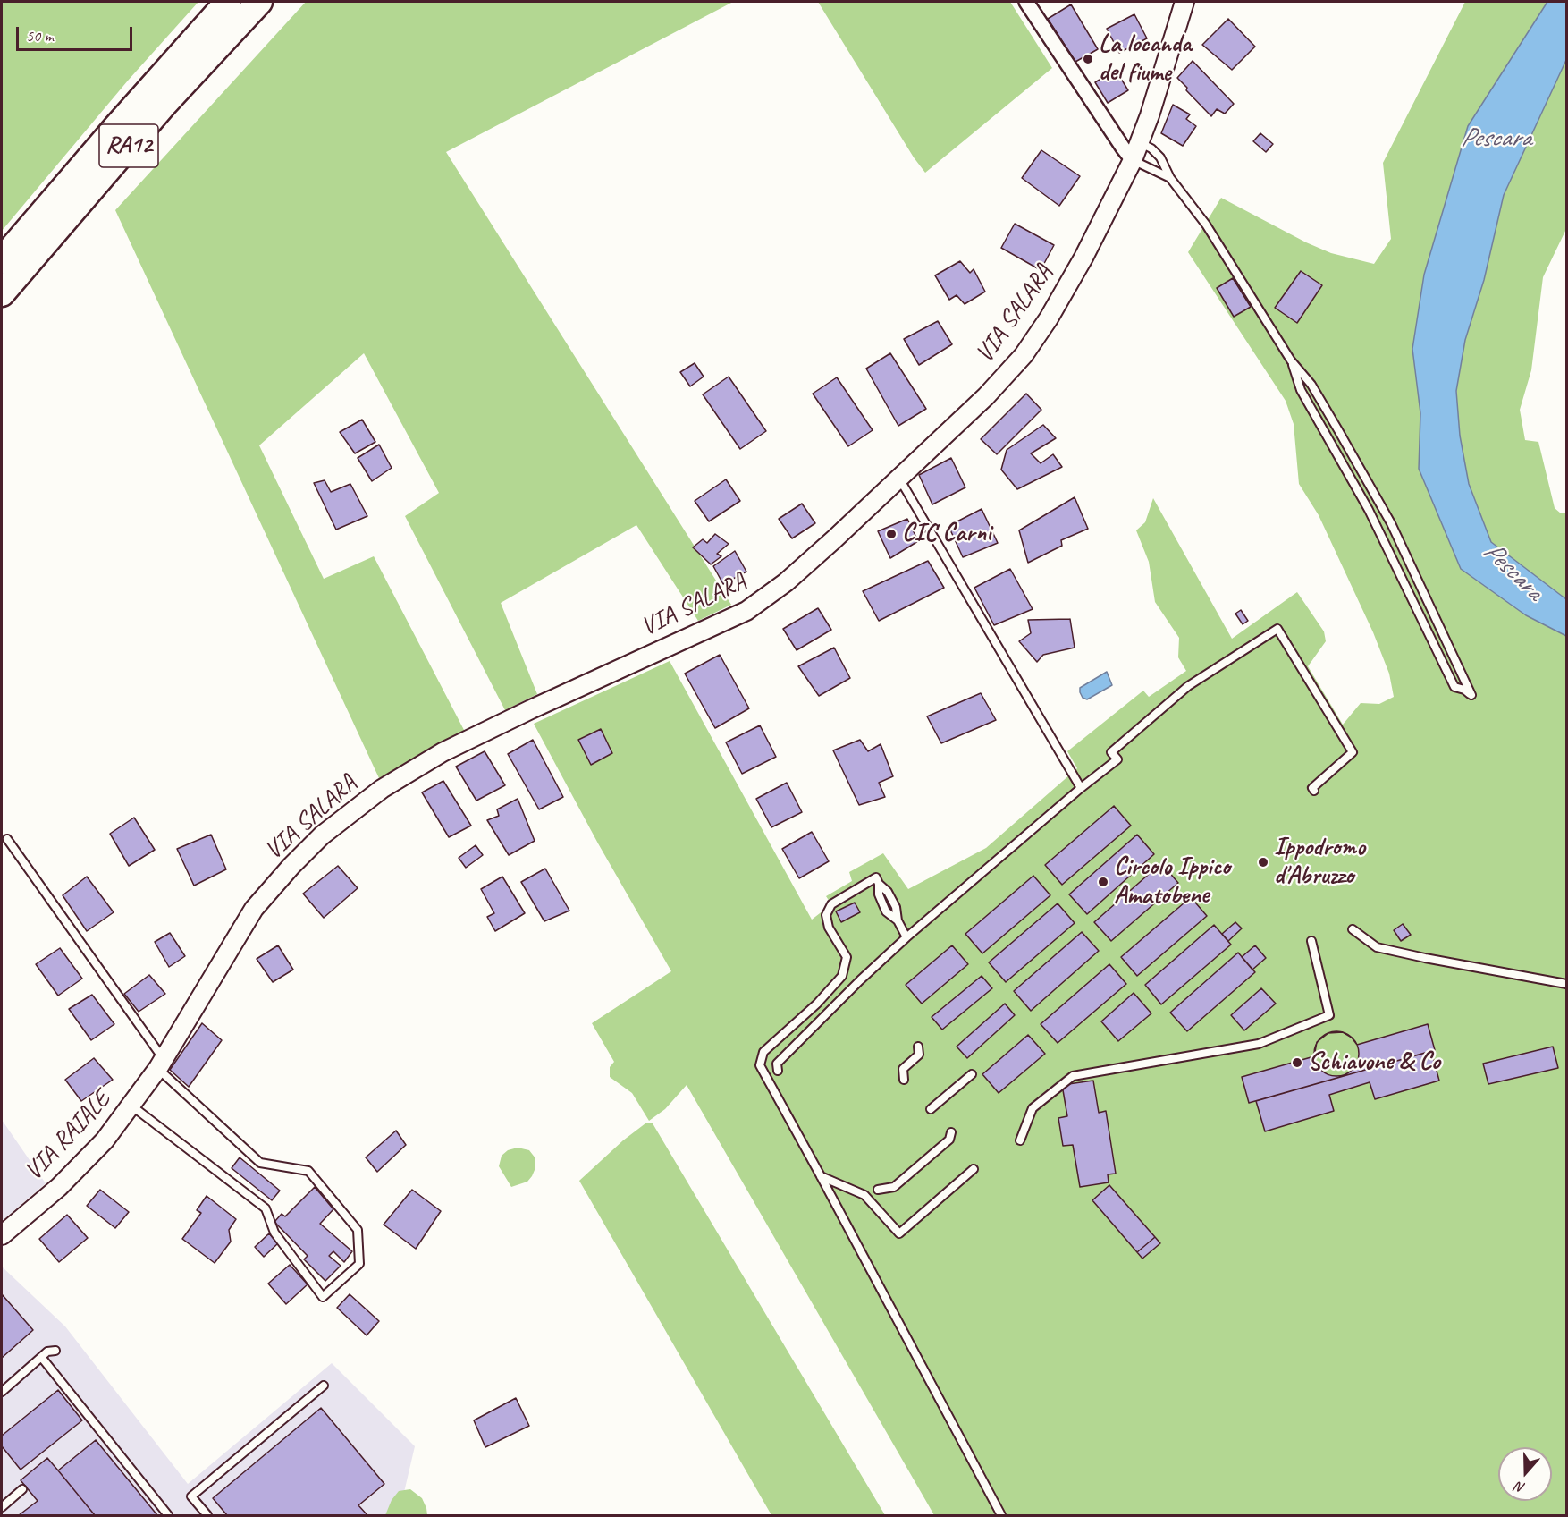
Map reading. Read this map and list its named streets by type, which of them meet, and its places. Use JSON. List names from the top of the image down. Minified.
{"streets":{"highway":["RA12"],"street":["VIA SALARA","VIA RAIALE"]},"crossings":[["VIA SALARA","VIA RAIALE"]],"water":["Pescara"],"places":["La locanda del fiume","CIC Carni","Ippodromo d'Abruzzo","Circolo Ippico Amatobene","Schiavone & Co"],"scale_bar":"50 m","north":"bottom"}
